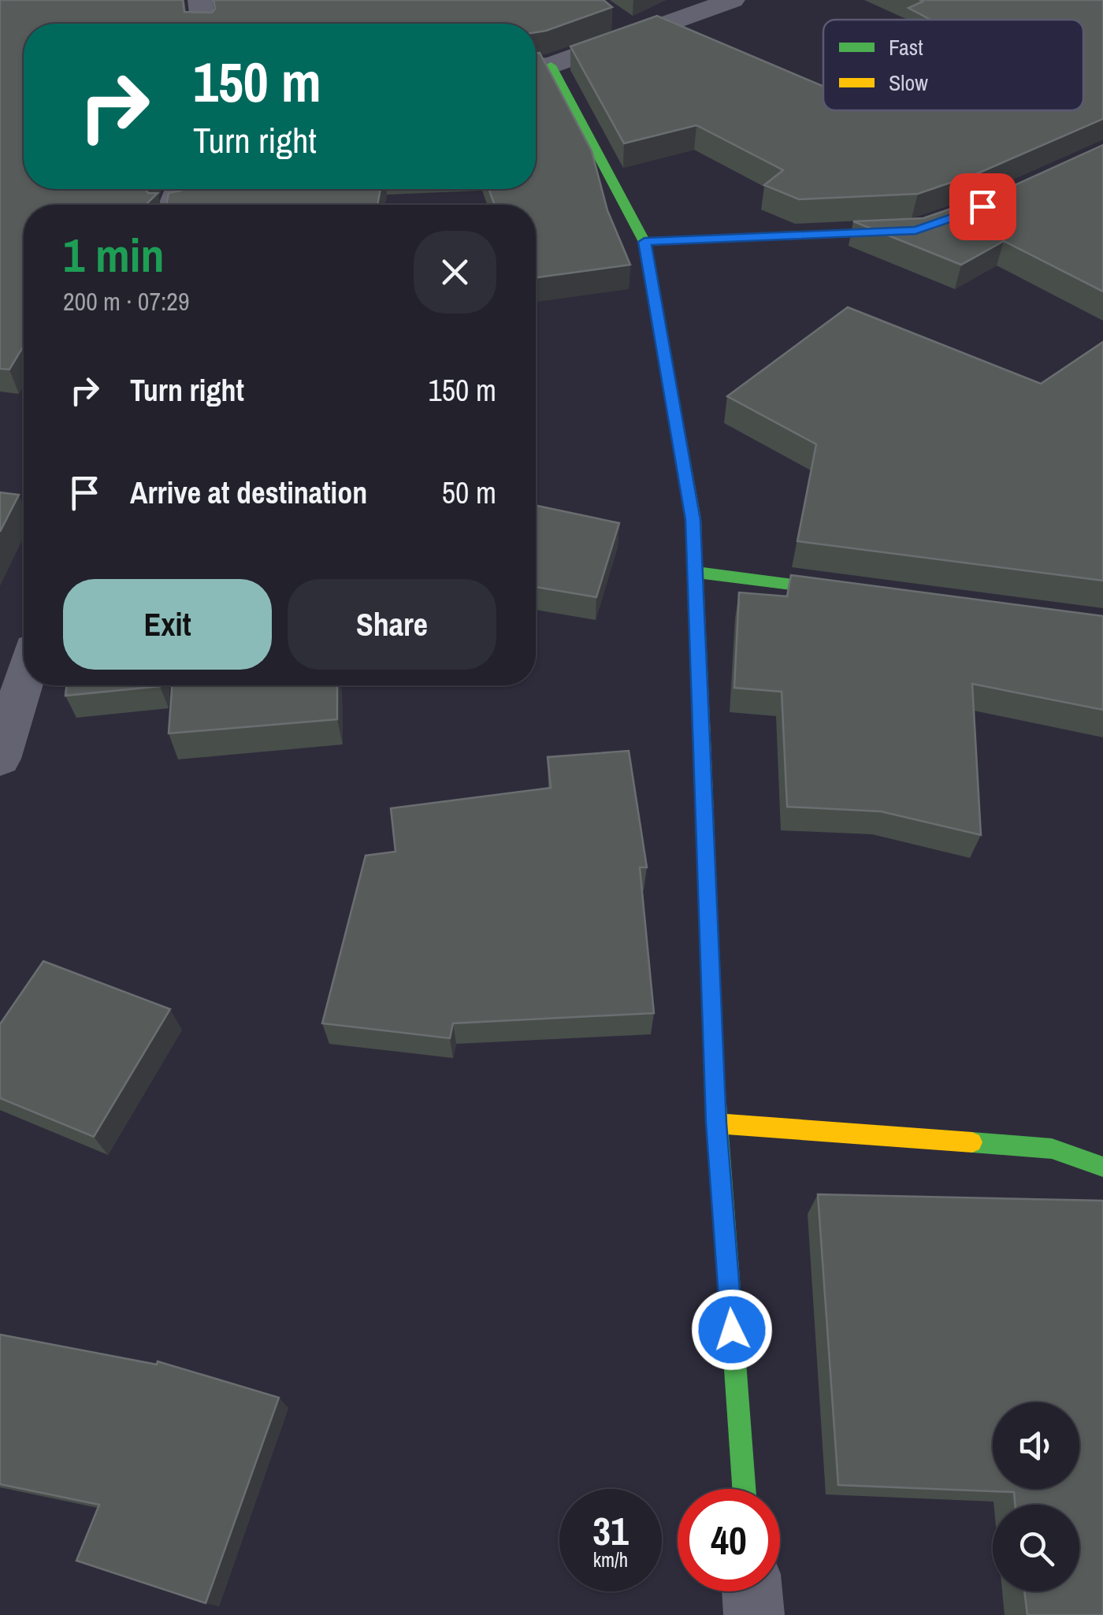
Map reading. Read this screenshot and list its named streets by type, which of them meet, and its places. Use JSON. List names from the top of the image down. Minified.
{"legend":["Fast","Slow"],"page":{"turn":["150 m","Turn right"],"heading":["1 min","200 m · 07:29"],"list":[{"name":"Turn right","value":"150 m"},{"name":"Arrive at destination","value":"50 m"}],"buttons":["Exit","Share"],"speed":"31 km/h","limit":"40"}}
